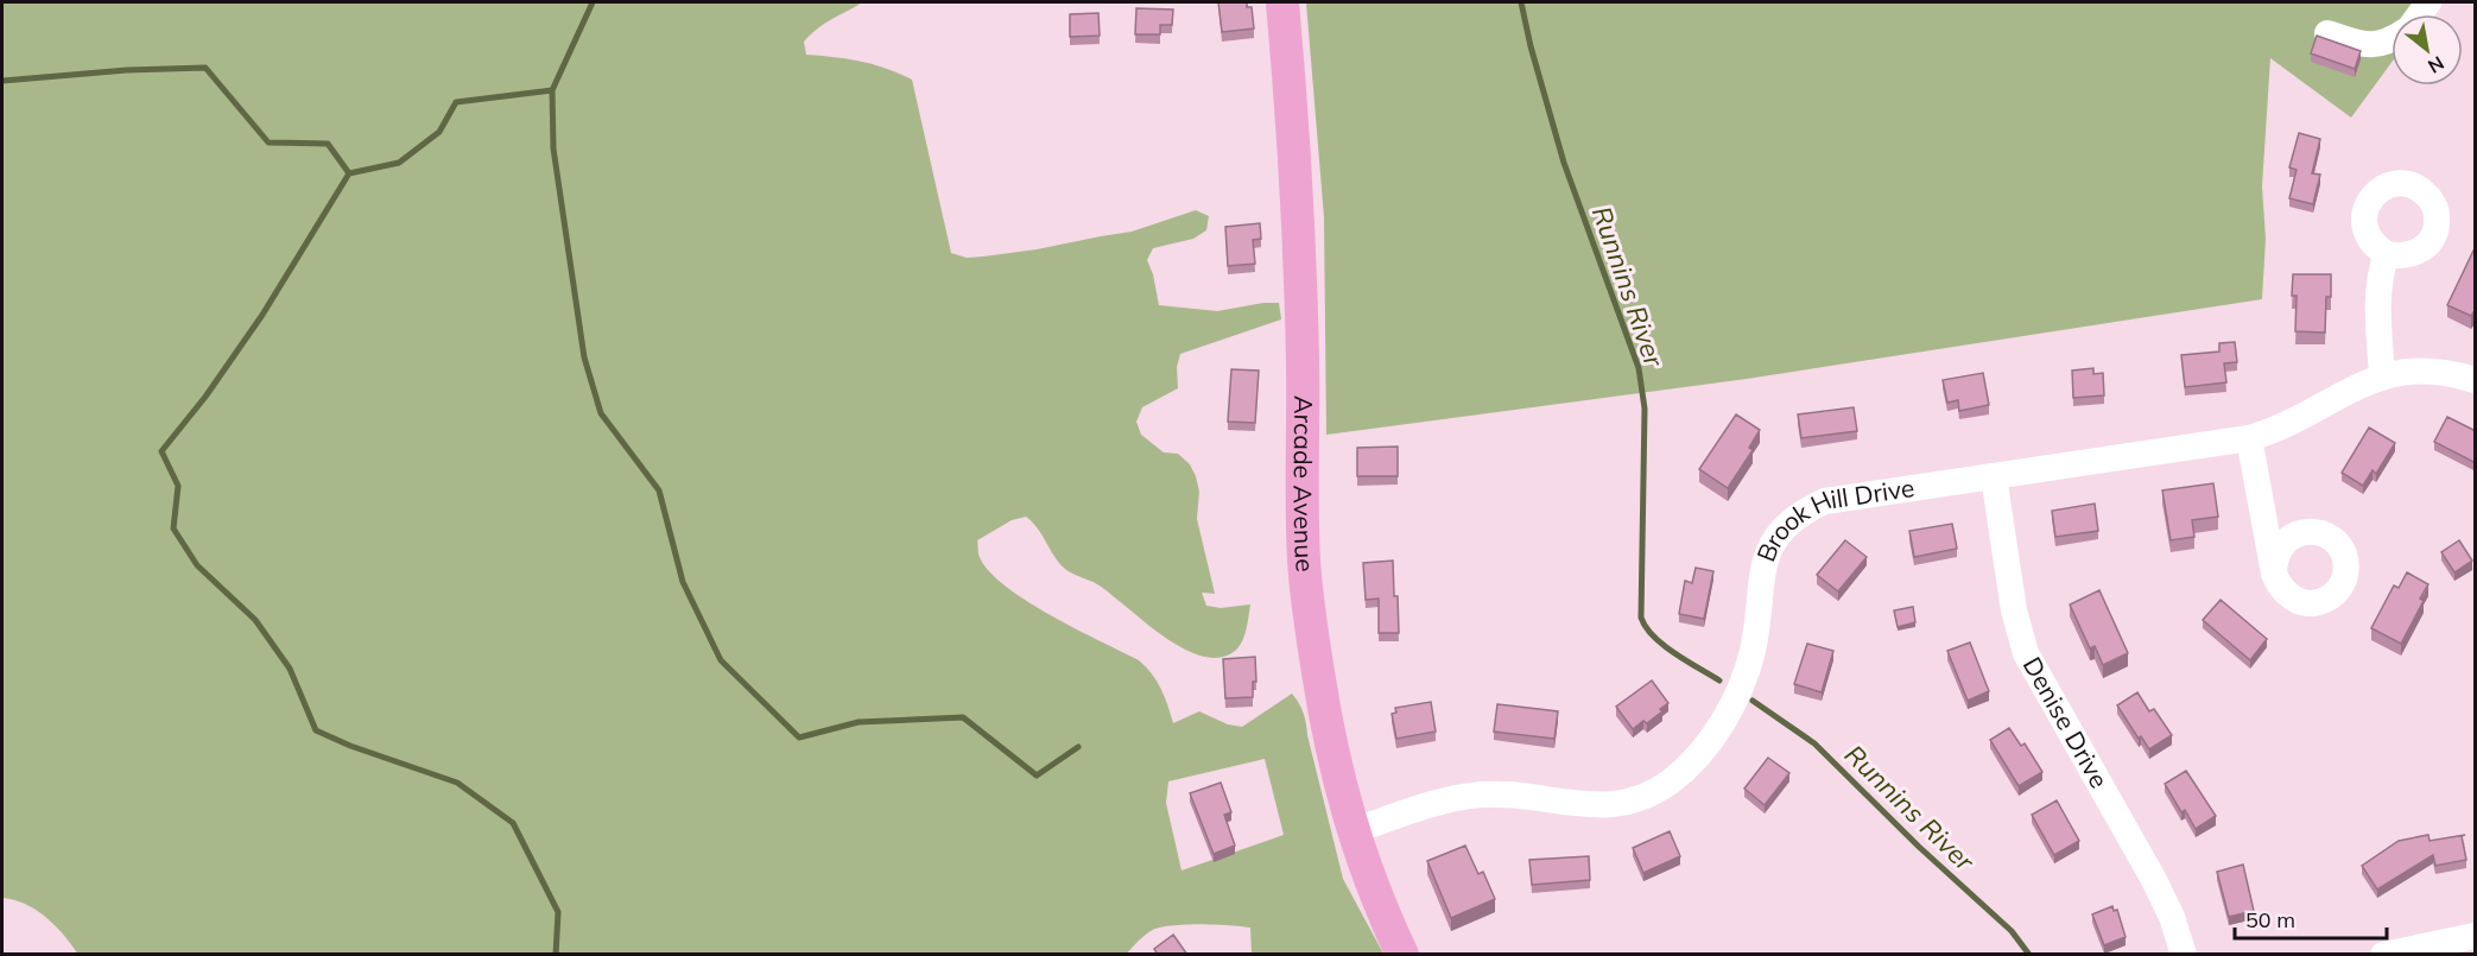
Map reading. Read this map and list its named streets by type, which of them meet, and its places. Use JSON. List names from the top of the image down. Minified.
{"streets":{"main road":["Arcade Avenue"],"street":["Brook Hill Drive","Denise Drive"]},"crossings":[["Arcade Avenue","Brook Hill Drive"],["Brook Hill Drive","Denise Drive"]],"water":["Runnins River"],"scale_bar":"50 m","north":"bottom right"}
